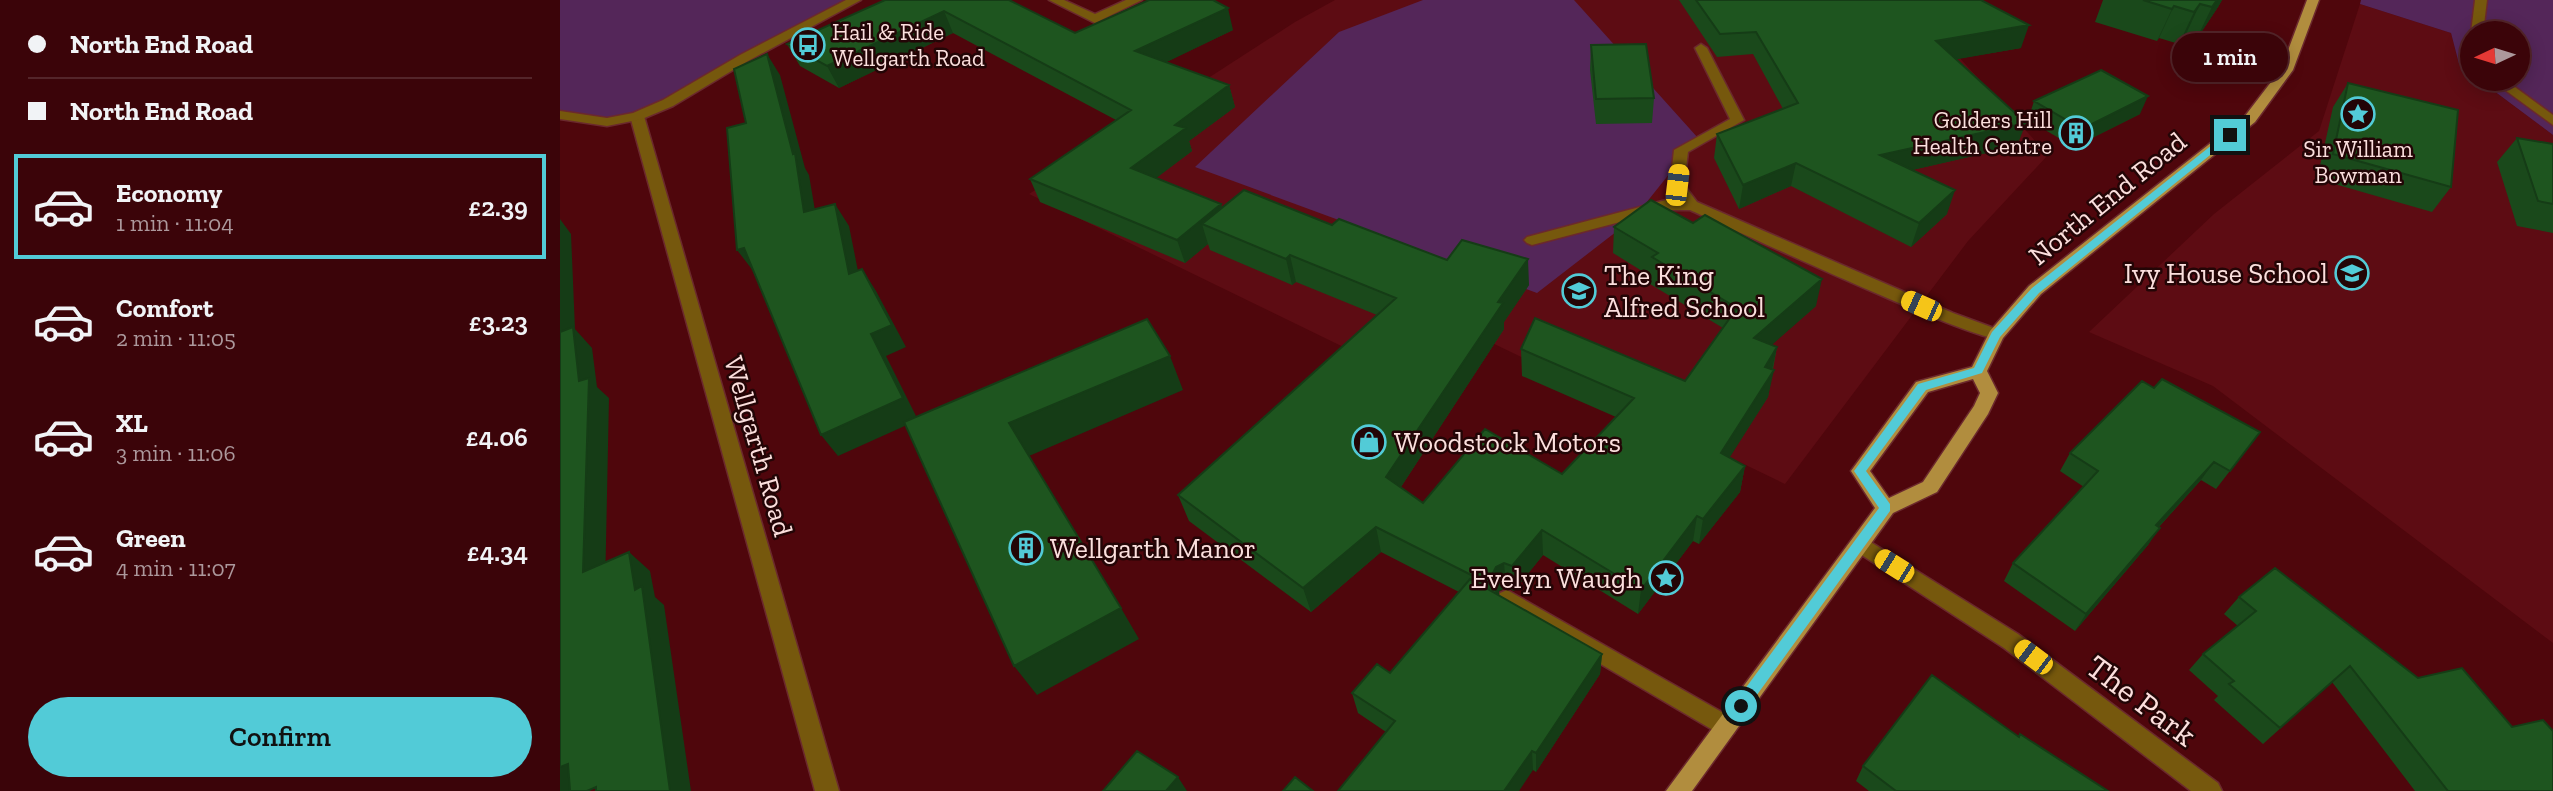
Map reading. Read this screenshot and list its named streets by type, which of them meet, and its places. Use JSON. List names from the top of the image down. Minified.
{"streets":{"main road":["North End Road"],"street":["Wellgarth Road","The Park"]},"places":{"bus stop":["Hail & Ride Wellgarth Road"],"place":["Sir William Bowman","Evelyn Waugh"],"building":["Golders Hill Health Centre","Wellgarth Manor"],"school or university":["Ivy House School","The King Alfred School"],"shop":["Woodstock Motors"]},"north":"left","page":{"banner":["North End Road","North End Road"],"bubble":"1 min","list":[{"name":"Economy","note":"1 min · 11:04","value":"£2.39"},{"name":"Comfort","note":"2 min · 11:05","value":"£3.23"},{"name":"XL","note":"3 min · 11:06","value":"£4.06"},{"name":"Green","note":"4 min · 11:07","value":"£4.34"}],"buttons":"Confirm"}}
